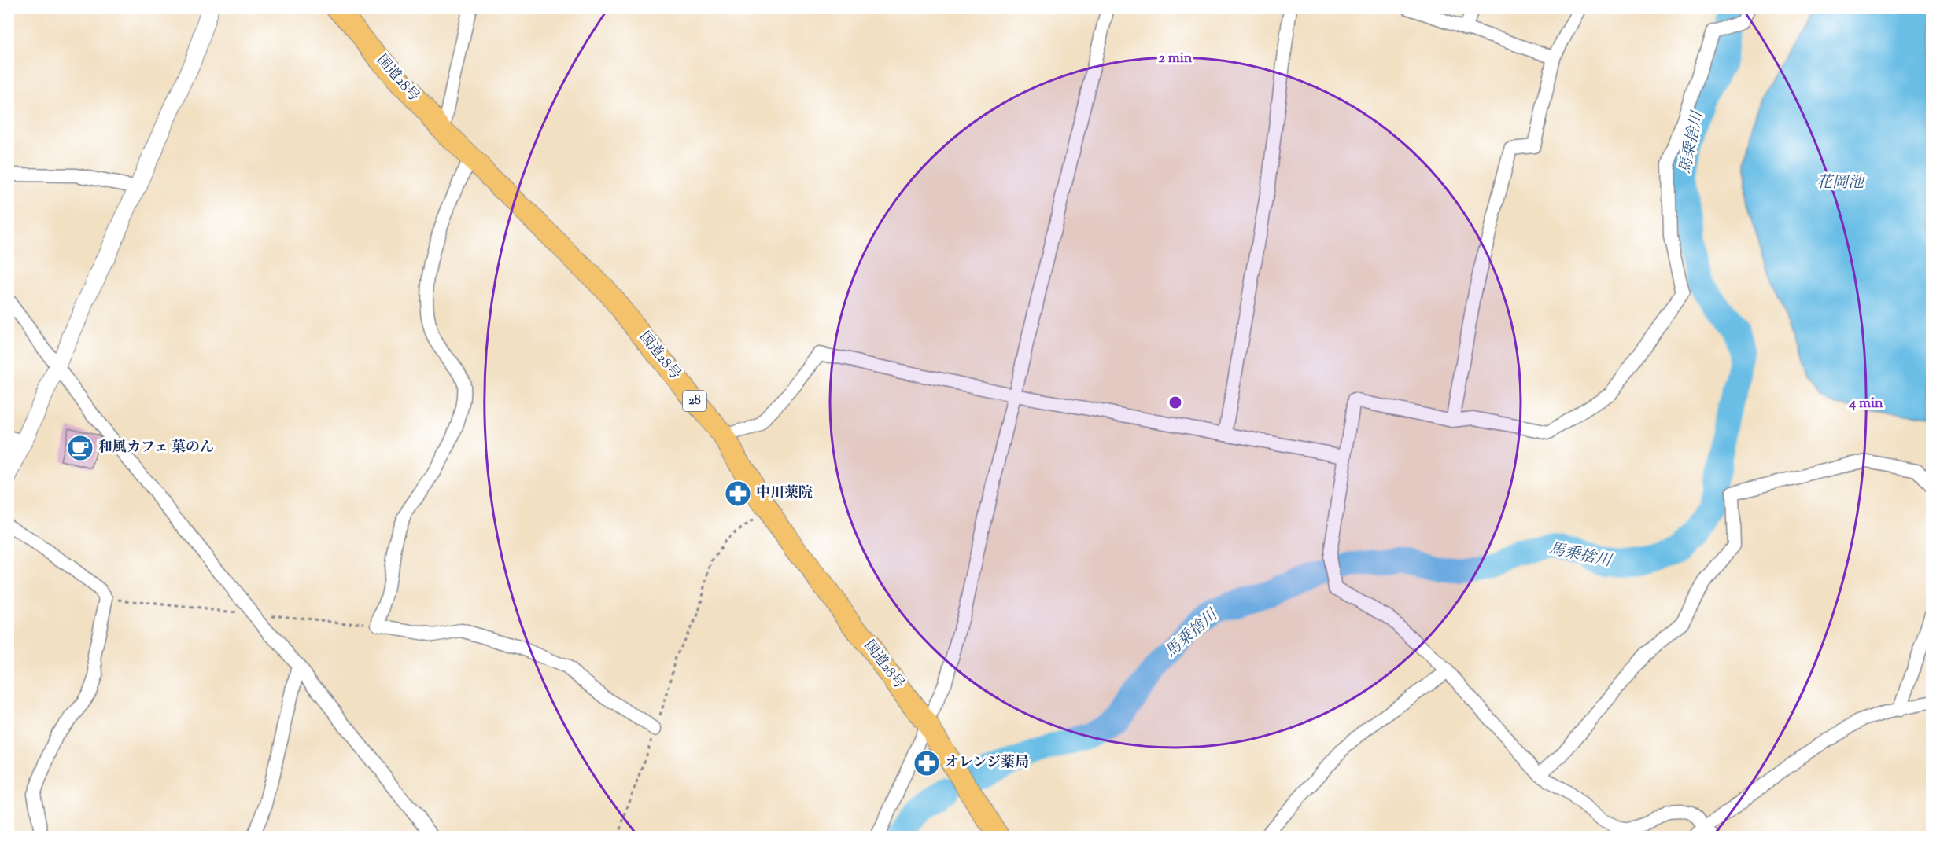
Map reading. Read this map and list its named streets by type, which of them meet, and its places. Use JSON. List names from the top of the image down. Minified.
{"streets":{"highway":["国道28号","28"]},"water":["馬乗捨川","花岡池"],"places":{"cafe":["和風カフェ 菓のん"],"pharmacy":["中川薬院","オレンジ薬局"]},"rings":["2 min","4 min"]}
